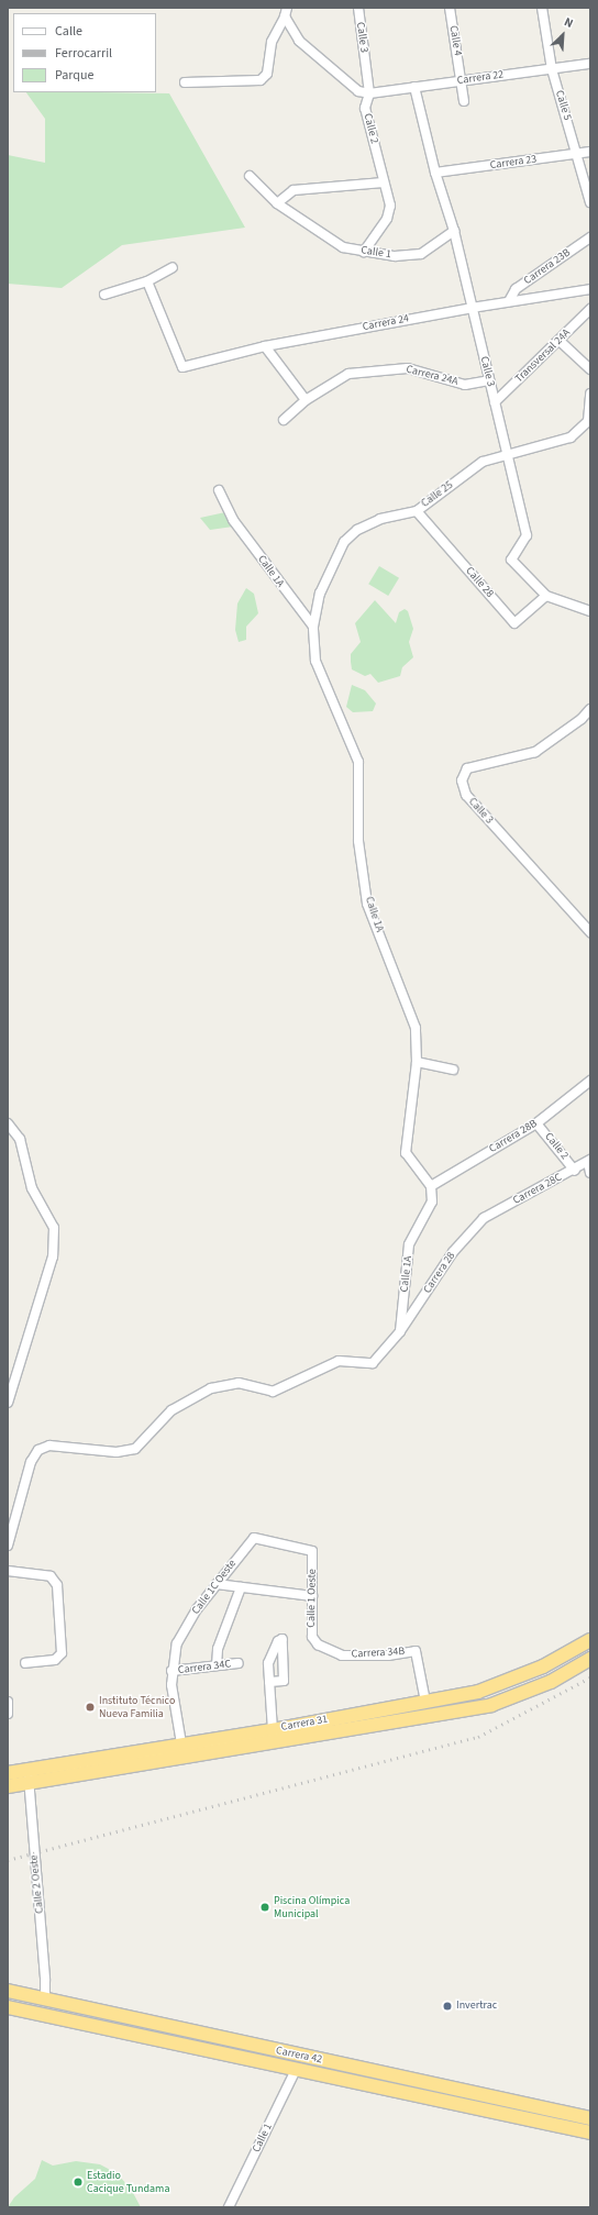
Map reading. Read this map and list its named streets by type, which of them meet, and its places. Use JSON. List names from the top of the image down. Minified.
{"streets":{"highway":["Carrera 31","Carrera 42"],"street":["Calle 3","Calle 4","Carrera 22","Calle 5","Calle 2","Carrera 23","Calle 1","Carrera 23B","Carrera 24","Transversal 24A","Carrera 24A","Calle 25","Calle 1A","Calle 28","Carrera 28B","Carrera 28C","Carrera 28","Calle 1C Oeste","Calle 1 Oeste","Carrera 34B","Carrera 34C","Calle 2 Oeste"]},"crossings":[["Calle 3","Carrera 22"],["Calle 3","Calle 2"],["Calle 3","Carrera 23"],["Calle 3","Calle 1"],["Calle 3","Carrera 24"],["Calle 3","Transversal 24A"],["Calle 3","Carrera 24A"],["Calle 3","Calle 25"],["Calle 3","Calle 28"],["Calle 4","Carrera 22"],["Carrera 22","Calle 5"],["Carrera 22","Calle 2"],["Calle 5","Carrera 23"],["Calle 2","Calle 1"],["Calle 2","Carrera 28B"],["Calle 2","Carrera 28C"],["Calle 1","Carrera 42"],["Carrera 23B","Carrera 24"],["Calle 25","Calle 1A"],["Calle 25","Calle 28"],["Calle 1A","Carrera 28B"],["Calle 1A","Carrera 28"],["Carrera 28C","Carrera 28"],["Calle 1C Oeste","Calle 1 Oeste"],["Calle 1C Oeste","Carrera 34C"],["Calle 1C Oeste","Carrera 31"],["Calle 1 Oeste","Carrera 34B"],["Carrera 34B","Carrera 31"],["Carrera 31","Calle 2 Oeste"],["Calle 2 Oeste","Carrera 42"]],"places":["Instituto Técnico Nueva Familia","Piscina Olímpica Municipal","Invertrac","Estadio Cacique Tundama"],"legend":["Calle","Ferrocarril","Parque"],"north":"top right"}
